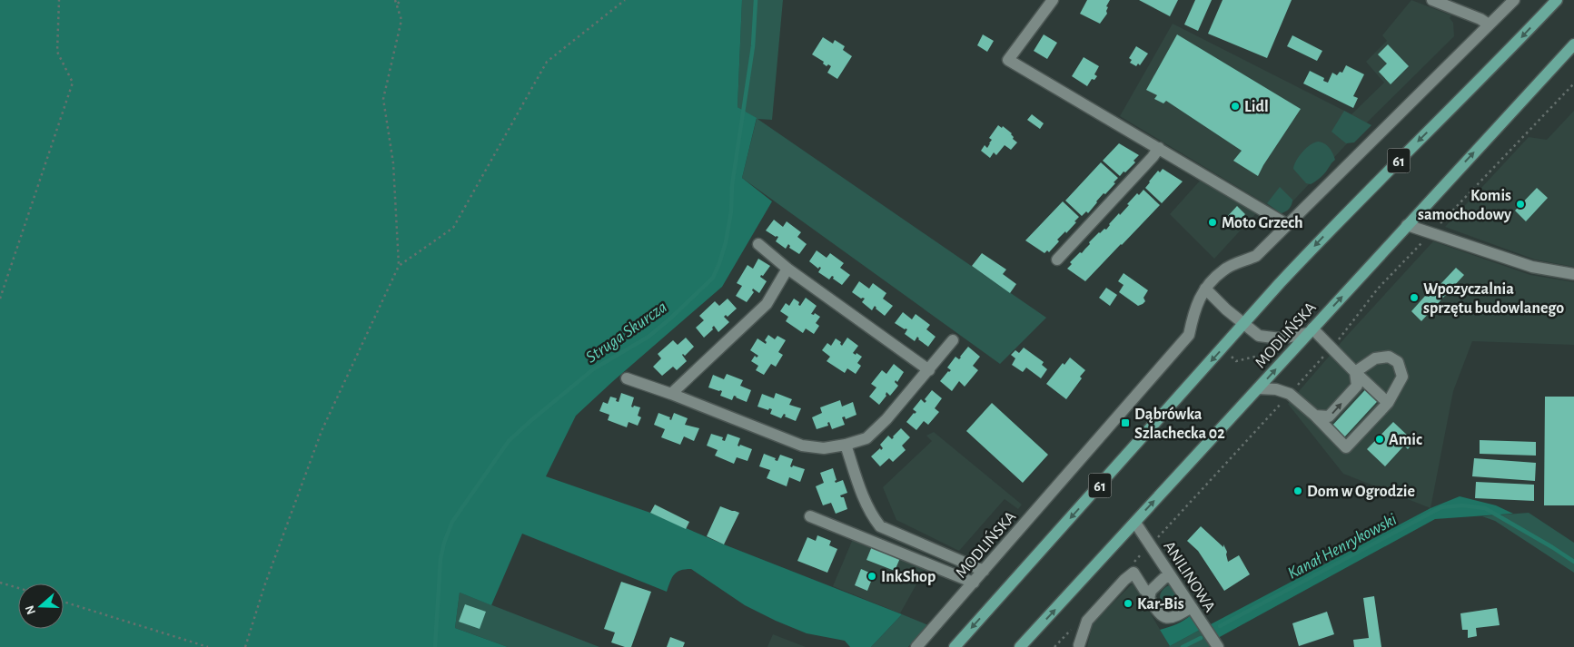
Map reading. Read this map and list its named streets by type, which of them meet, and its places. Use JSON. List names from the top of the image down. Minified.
{"streets":{"main road":["61","MODLIŃSKA"],"street":["ANILINOWA"]},"crossings":[["MODLIŃSKA","ANILINOWA"]],"water":["Struga Skurcza","Kanał Henrykowski"],"places":{"other":["Lidl","Komis samochodowy","Moto Grzech","Wpozyczalnia sprzętu budowlanego","Amic","Dom w Ogrodzie","InkShop","Kar-Bis"],"transit":["Dąbrówka Szlachecka 02"]},"north":"left"}
